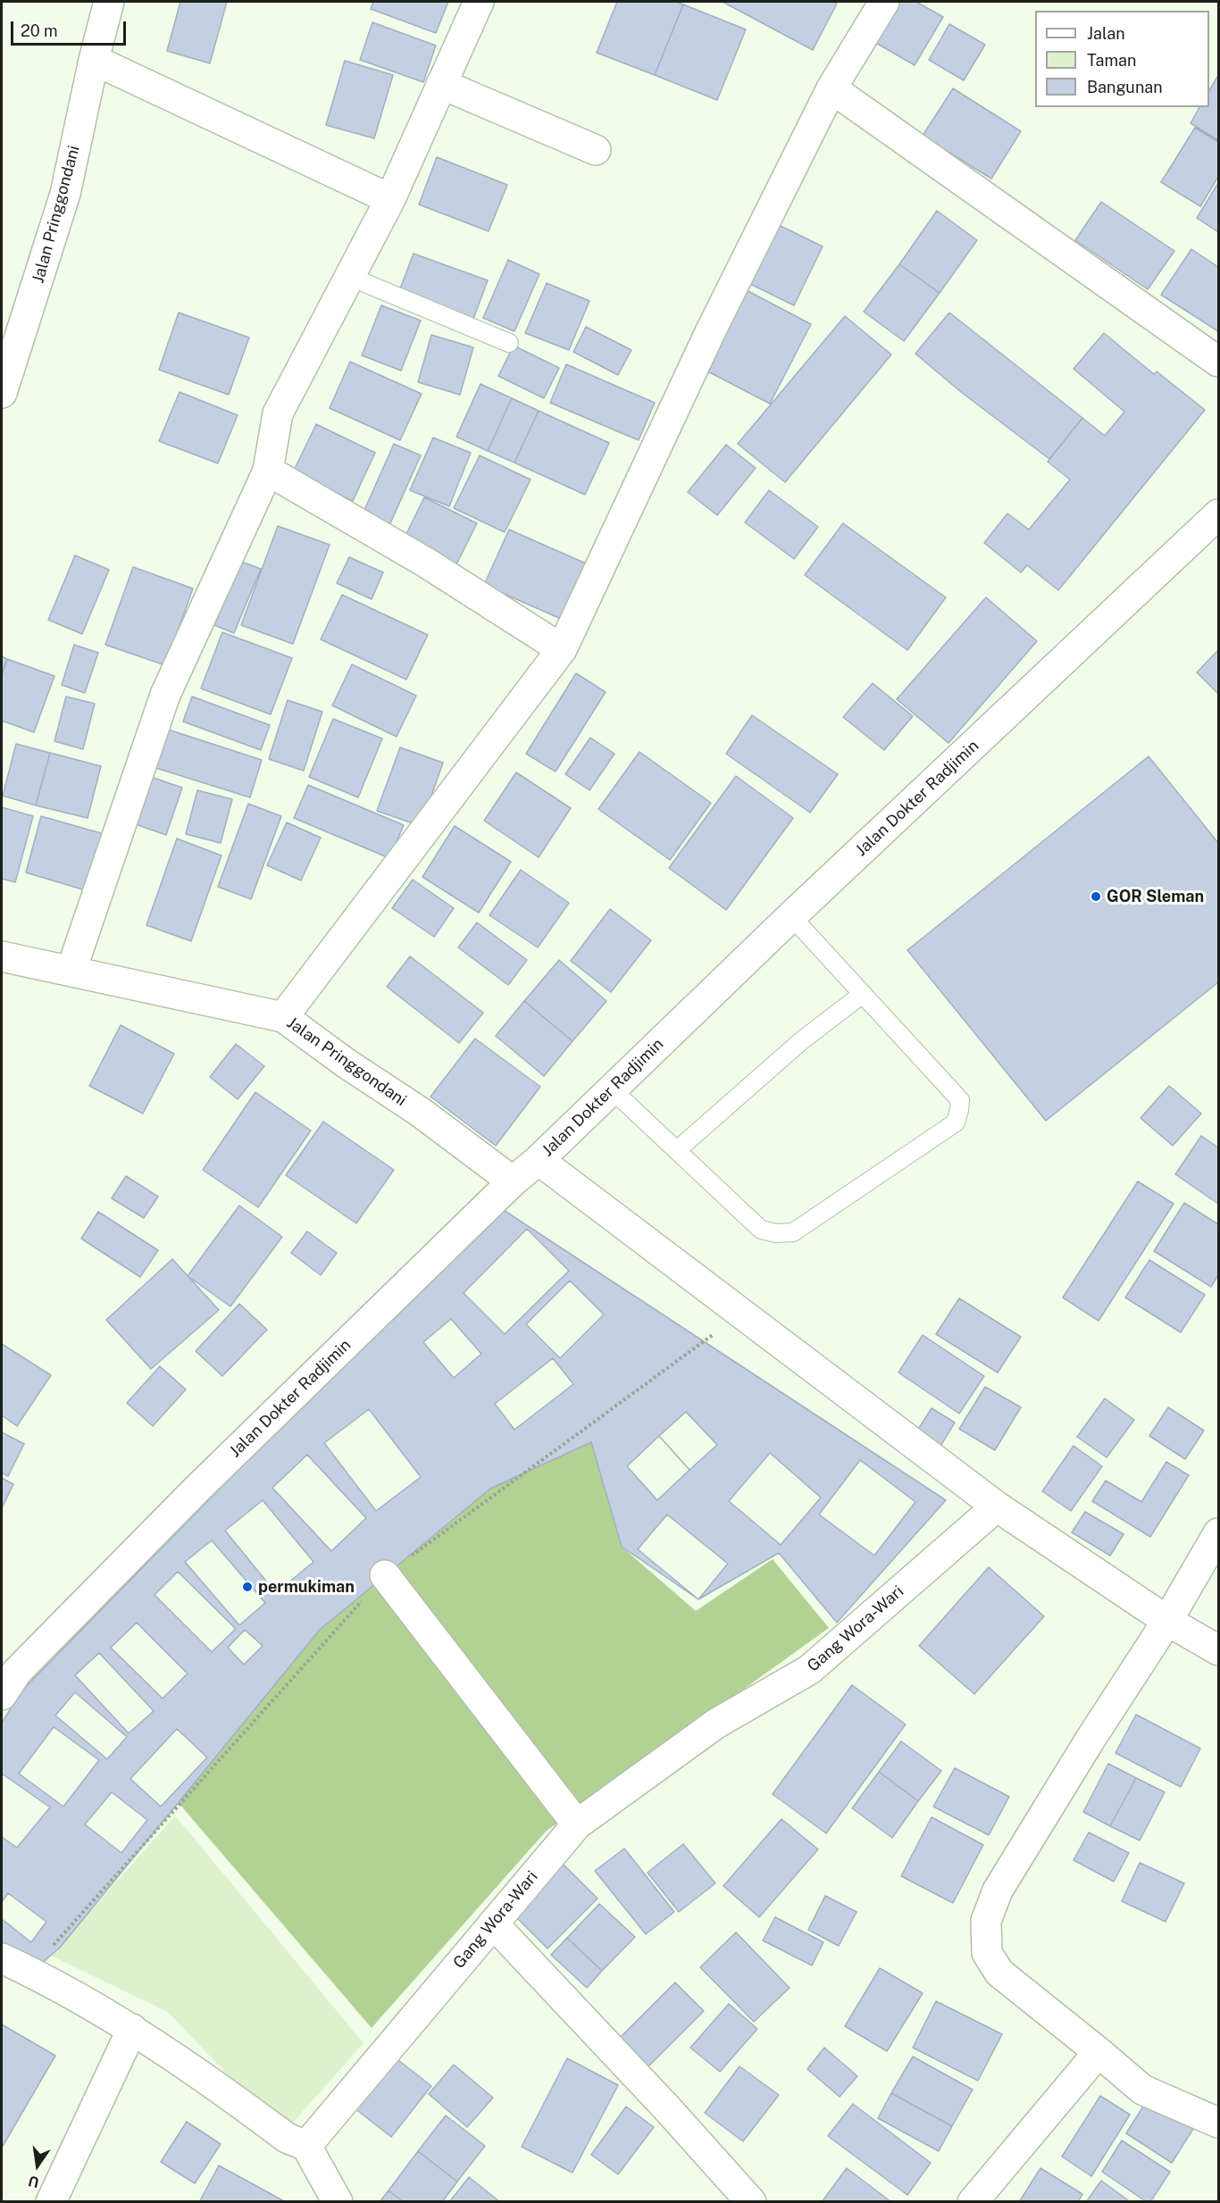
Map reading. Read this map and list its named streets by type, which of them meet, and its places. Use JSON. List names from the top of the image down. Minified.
{"streets":{"street":["Jalan Pringgondani","Jalan Dokter Radjimin","Gang Wora-Wari"]},"crossings":[["Jalan Pringgondani","Jalan Dokter Radjimin"]],"places":["GOR Sleman","permukiman"],"legend":["Jalan","Taman","Bangunan"],"scale_bar":"20 m","north":"bottom"}
